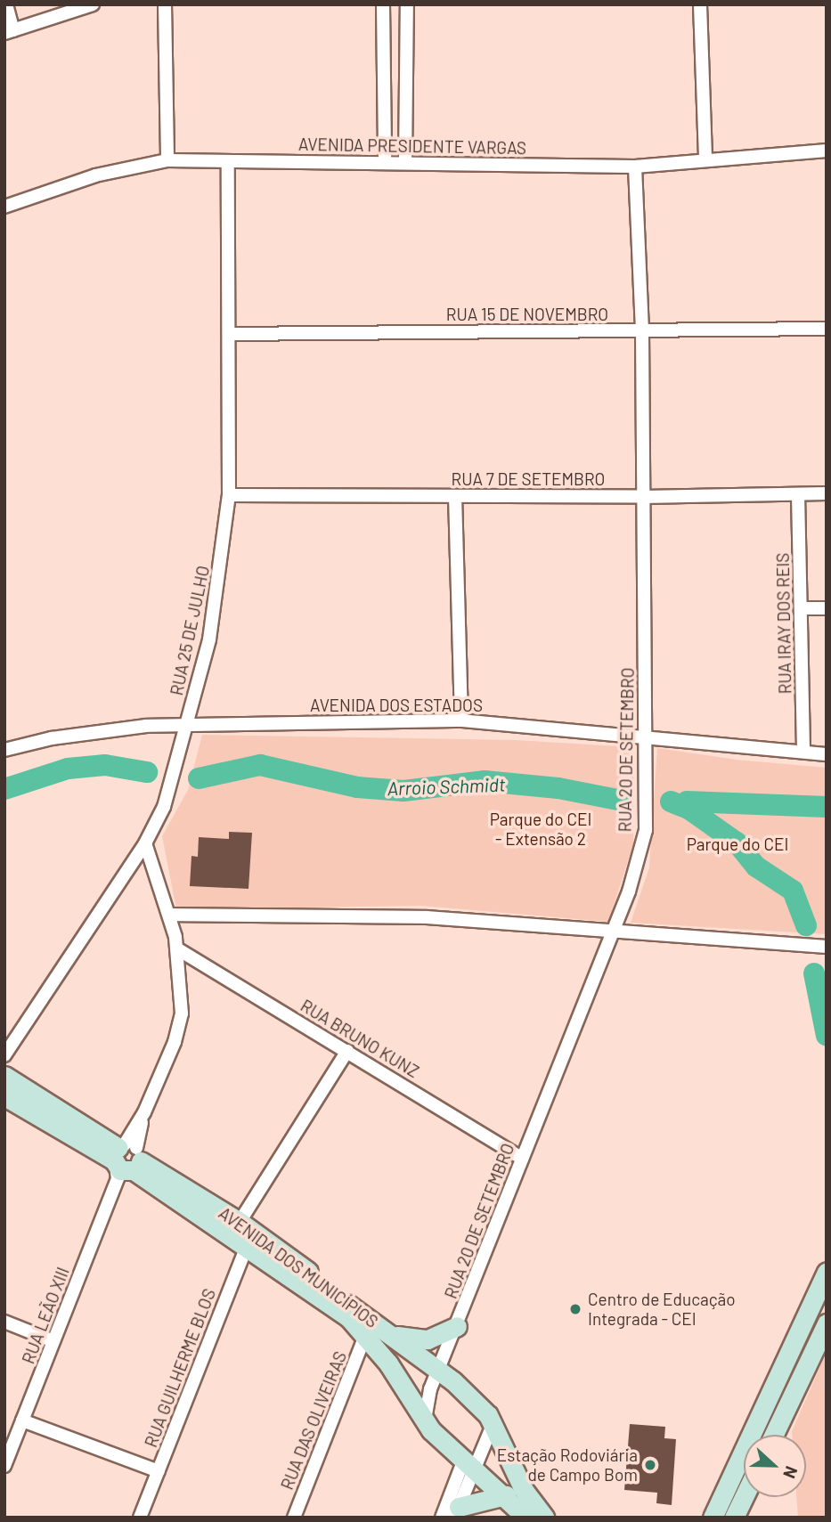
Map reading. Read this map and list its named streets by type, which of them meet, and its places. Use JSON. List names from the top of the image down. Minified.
{"streets":{"main road":["AVENIDA DOS MUNICÍPIOS"],"street":["AVENIDA PRESIDENTE VARGAS","RUA 15 DE NOVEMBRO","RUA 7 DE SETEMBRO","RUA IRAY DOS REIS","RUA 25 DE JULHO","AVENIDA DOS ESTADOS","RUA 20 DE SETEMBRO","RUA BRUNO KUNZ","RUA LEÃO XIII","RUA GUILHERME BLOS","RUA DAS OLIVEIRAS"]},"crossings":[["AVENIDA PRESIDENTE VARGAS","RUA 25 DE JULHO"],["AVENIDA PRESIDENTE VARGAS","RUA 20 DE SETEMBRO"],["RUA 15 DE NOVEMBRO","RUA 25 DE JULHO"],["RUA 15 DE NOVEMBRO","RUA 20 DE SETEMBRO"],["RUA 7 DE SETEMBRO","RUA IRAY DOS REIS"],["RUA 7 DE SETEMBRO","RUA 25 DE JULHO"],["RUA 7 DE SETEMBRO","RUA 20 DE SETEMBRO"],["RUA IRAY DOS REIS","AVENIDA DOS ESTADOS"],["RUA 25 DE JULHO","AVENIDA DOS ESTADOS"],["RUA 25 DE JULHO","RUA LEÃO XIII"],["AVENIDA DOS ESTADOS","RUA 20 DE SETEMBRO"],["RUA 20 DE SETEMBRO","RUA BRUNO KUNZ"],["RUA 20 DE SETEMBRO","AVENIDA DOS MUNICÍPIOS"],["RUA BRUNO KUNZ","RUA LEÃO XIII"],["RUA BRUNO KUNZ","RUA GUILHERME BLOS"],["AVENIDA DOS MUNICÍPIOS","RUA LEÃO XIII"],["AVENIDA DOS MUNICÍPIOS","RUA GUILHERME BLOS"],["AVENIDA DOS MUNICÍPIOS","RUA DAS OLIVEIRAS"]],"water":["Arroio Schmidt"],"parks":["Parque do CEI - Extensão 2","Parque do CEI"],"places":["Centro de Educação Integrada - CEI","Estação Rodoviária de Campo Bom"],"north":"right"}
